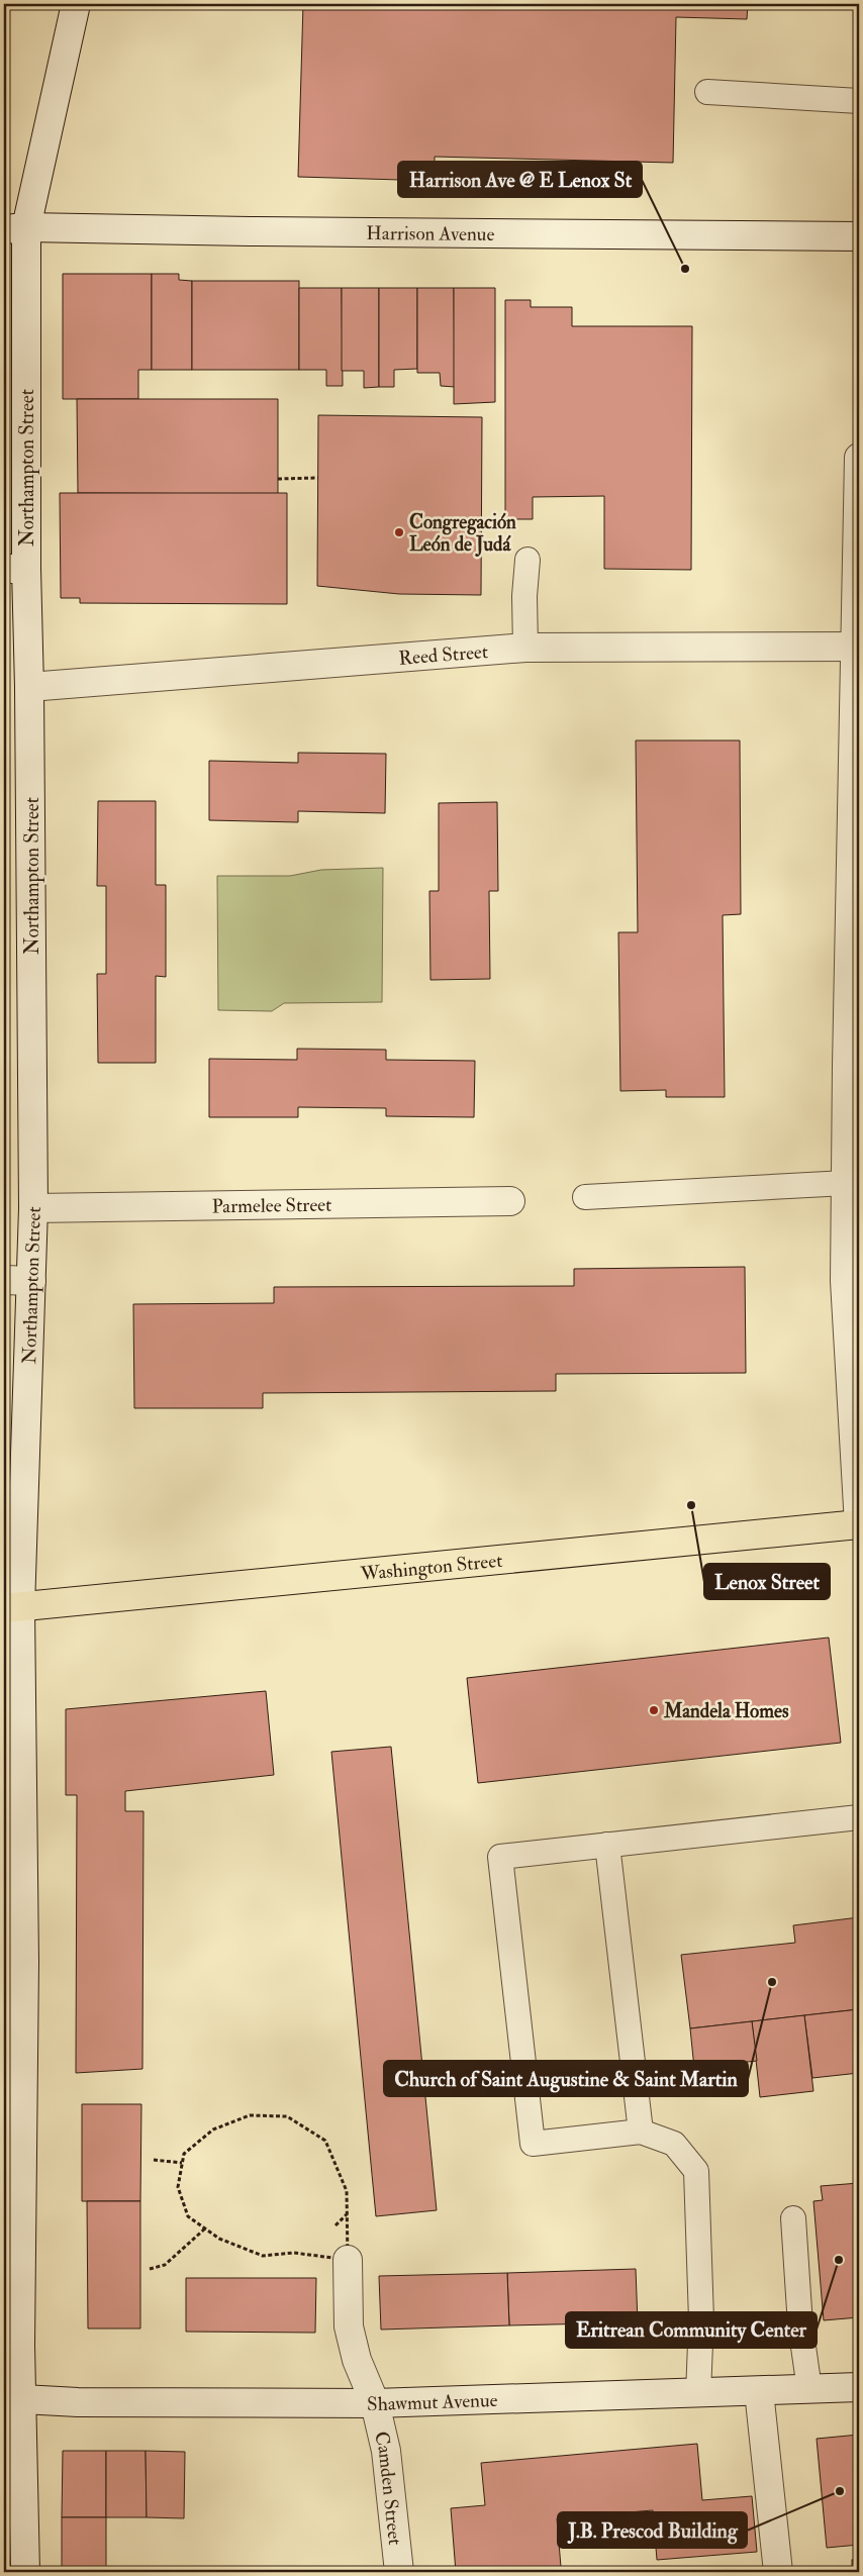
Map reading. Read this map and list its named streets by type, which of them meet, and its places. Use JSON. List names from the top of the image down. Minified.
{"streets":{"main road":["Washington Street"],"street":["Harrison Avenue","Northampton Street","Reed Street","Parmelee Street","Shawmut Avenue","Camden Street"]},"crossings":[["Harrison Avenue","Northampton Street"],["Northampton Street","Reed Street"],["Northampton Street","Parmelee Street"],["Northampton Street","Washington Street"],["Northampton Street","Shawmut Avenue"],["Shawmut Avenue","Camden Street"]],"places":["Harrison Ave @ E Lenox St","Congregación León de Judá","Lenox Street","Mandela Homes","Church of Saint Augustine & Saint Martin","Eritrean Community Center","J.B. Prescod Building"]}
